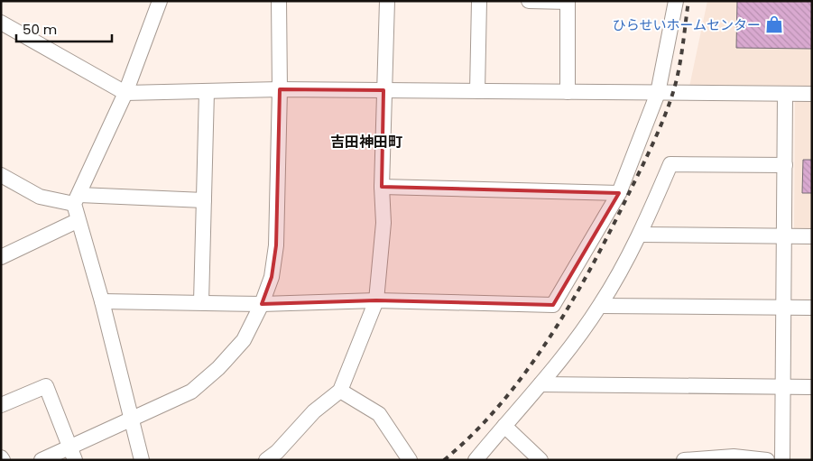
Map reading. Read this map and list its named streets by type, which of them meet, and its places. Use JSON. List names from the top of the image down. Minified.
{"districts":["吉田神田町"],"places":{"shop":["ひらせいホームセンター"]},"scale_bar":"50 m"}
